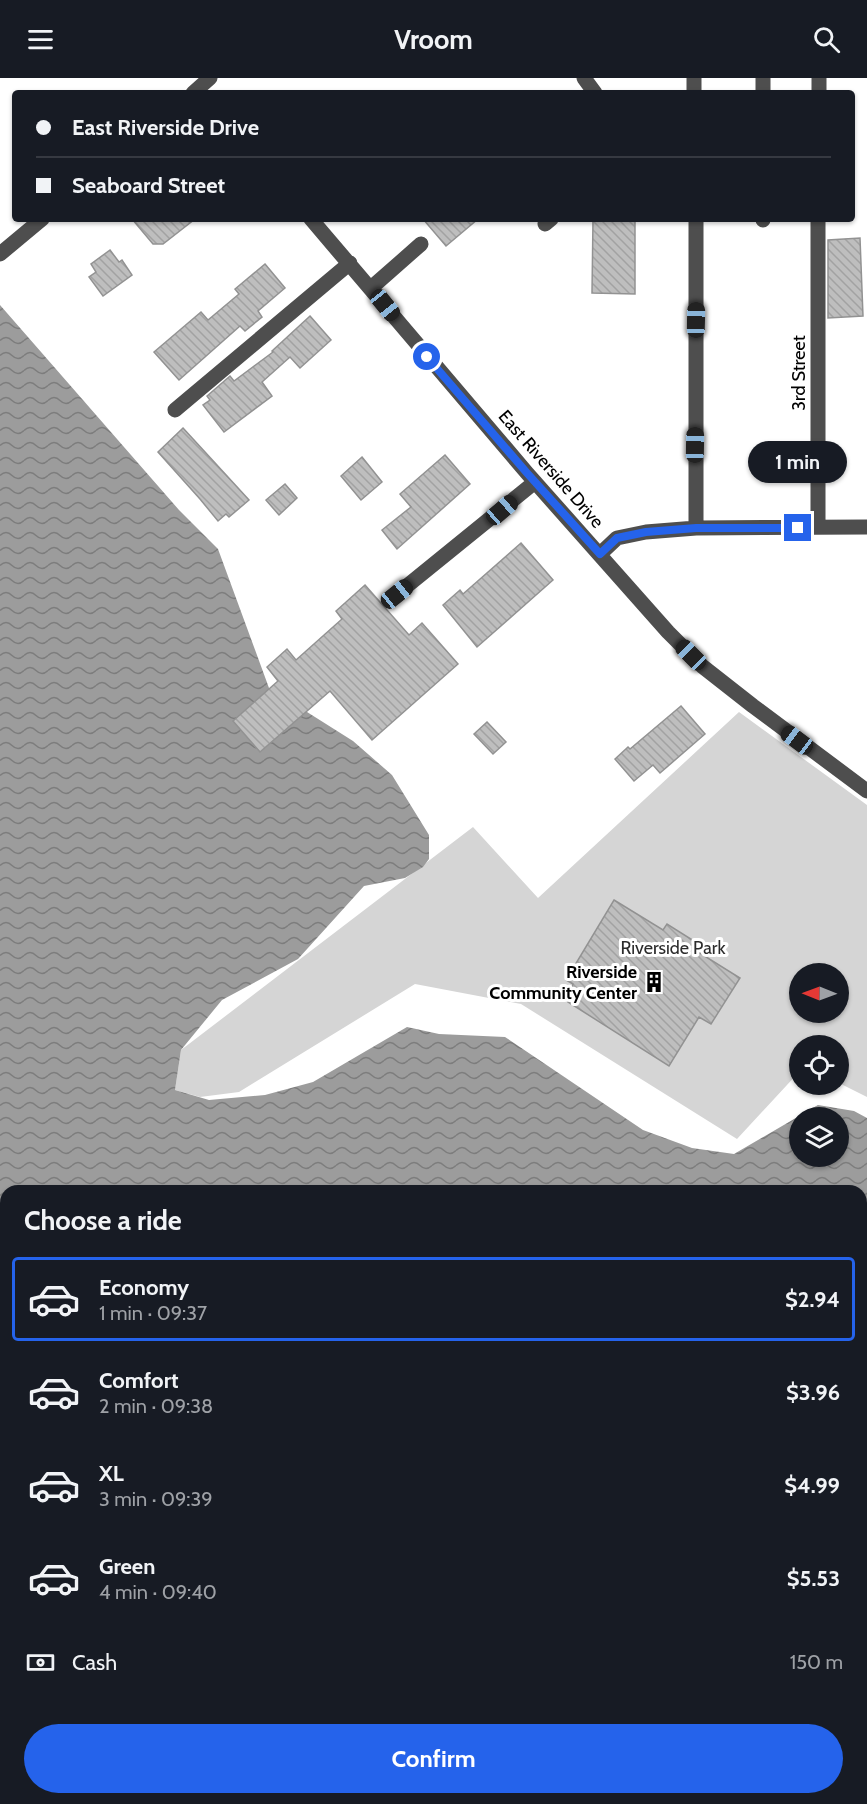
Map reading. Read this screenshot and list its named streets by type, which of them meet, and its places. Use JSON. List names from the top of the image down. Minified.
{"streets":{"street":["3rd Street","East Riverside Drive"]},"parks":["Riverside Park"],"places":{"building":["Riverside Community Center"]},"north":"left","page":{"header":"Vroom","banner":["East Riverside Drive","Seaboard Street"],"bubble":"1 min","heading":"Choose a ride","list":[{"name":"Economy","note":"1 min · 09:37","value":"$2.94"},{"name":"Comfort","note":"2 min · 09:38","value":"$3.96"},{"name":"XL","note":"3 min · 09:39","value":"$4.99"},{"name":"Green","note":"4 min · 09:40","value":"$5.53"}],"pay":["Cash","150 m"],"buttons":"Confirm"}}
